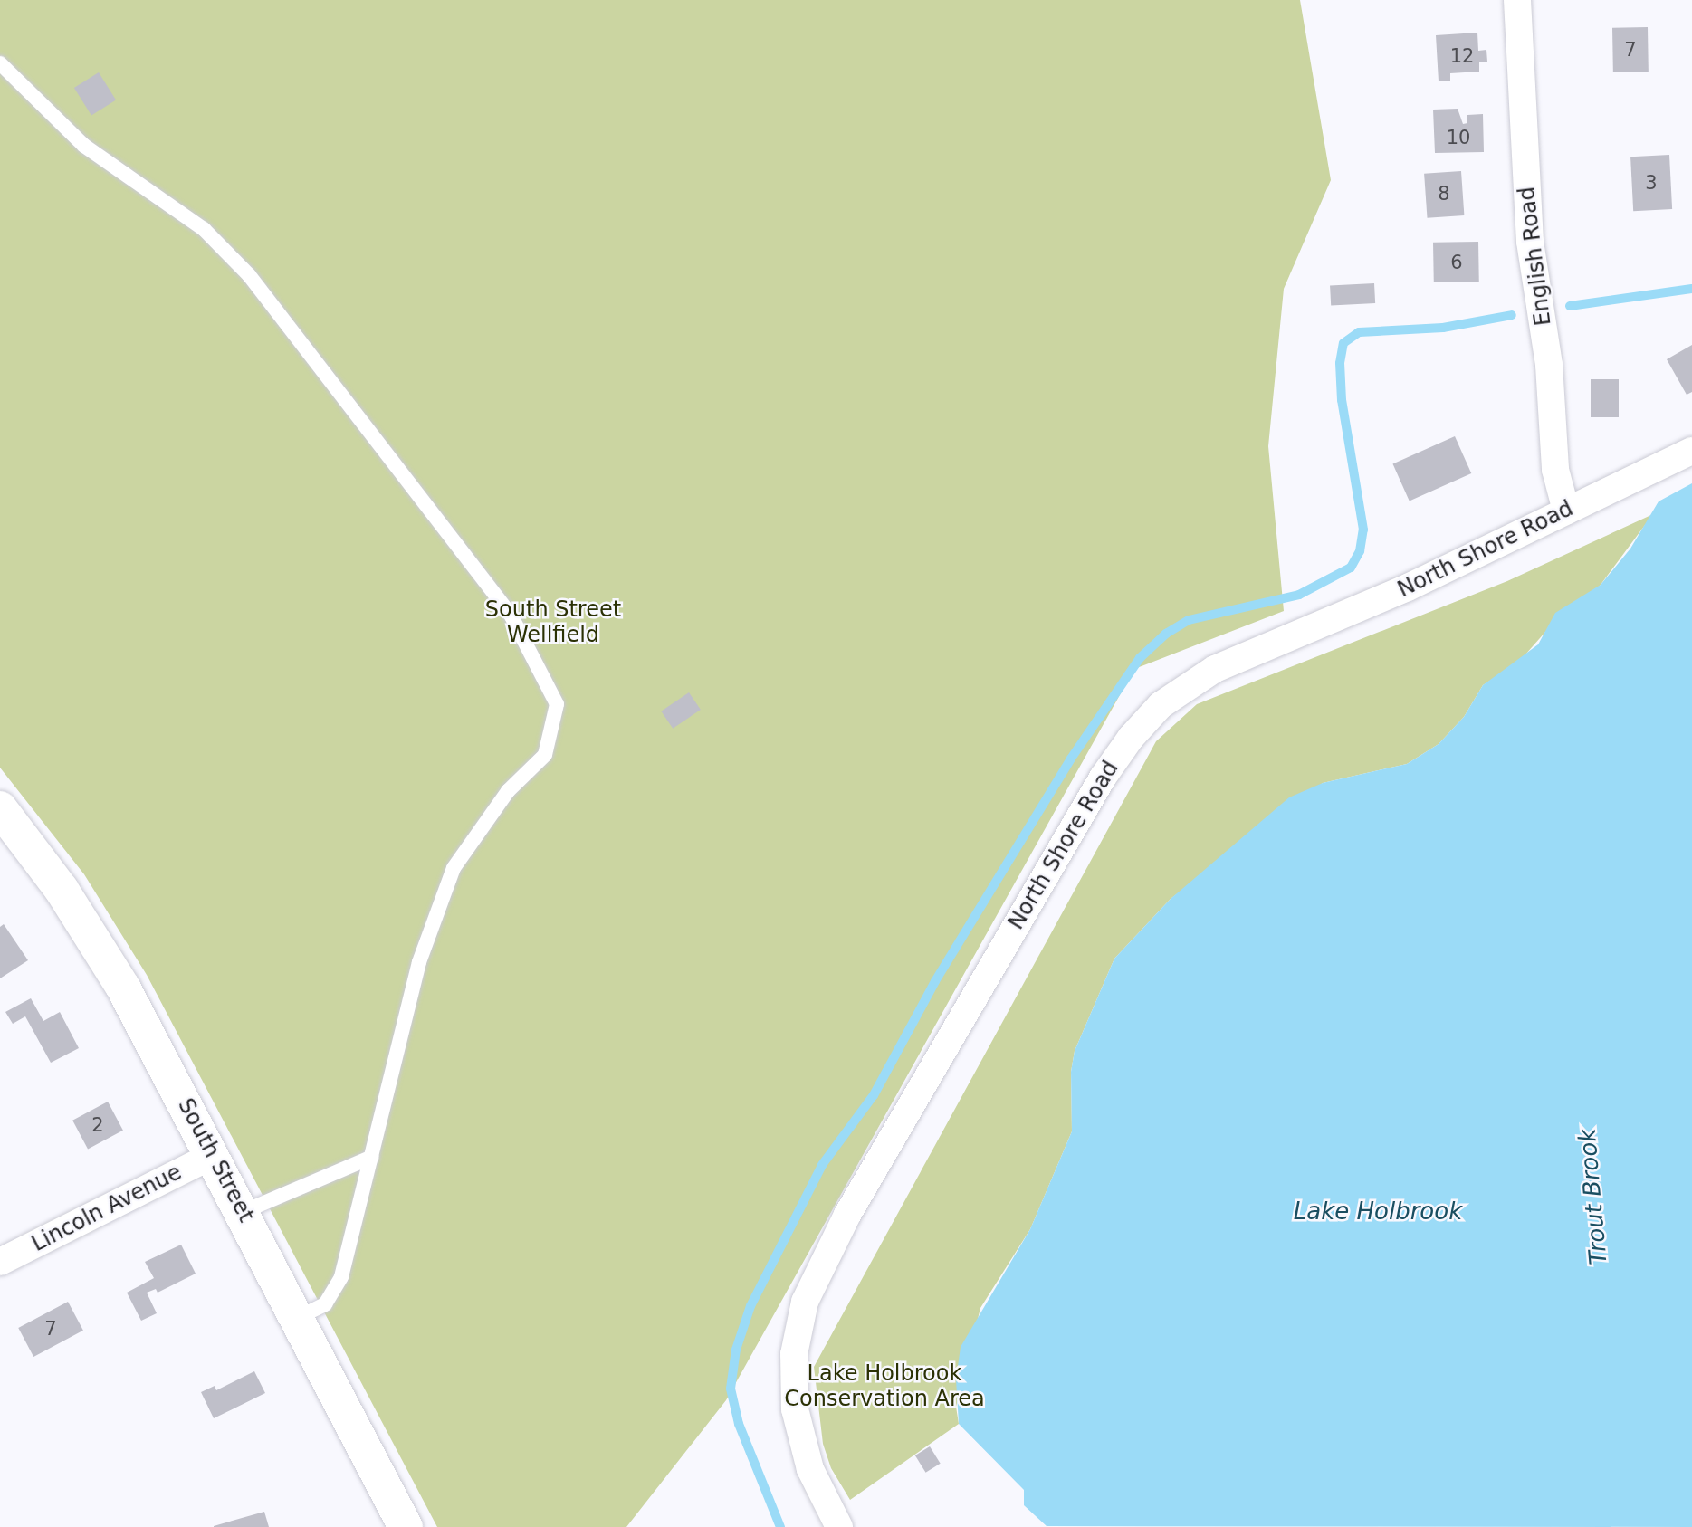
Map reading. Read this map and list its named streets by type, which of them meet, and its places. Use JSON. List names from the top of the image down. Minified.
{"streets":{"main road":["South Street"],"street":["English Road","North Shore Road","Lincoln Avenue"]},"crossings":[["English Road","North Shore Road"],["South Street","Lincoln Avenue"]],"water":["Trout Brook","Lake Holbrook"],"parks":["South Street Wellfield","Lake Holbrook Conservation Area"],"house_numbers":["7","12","10","3","8","6","2","7"]}
